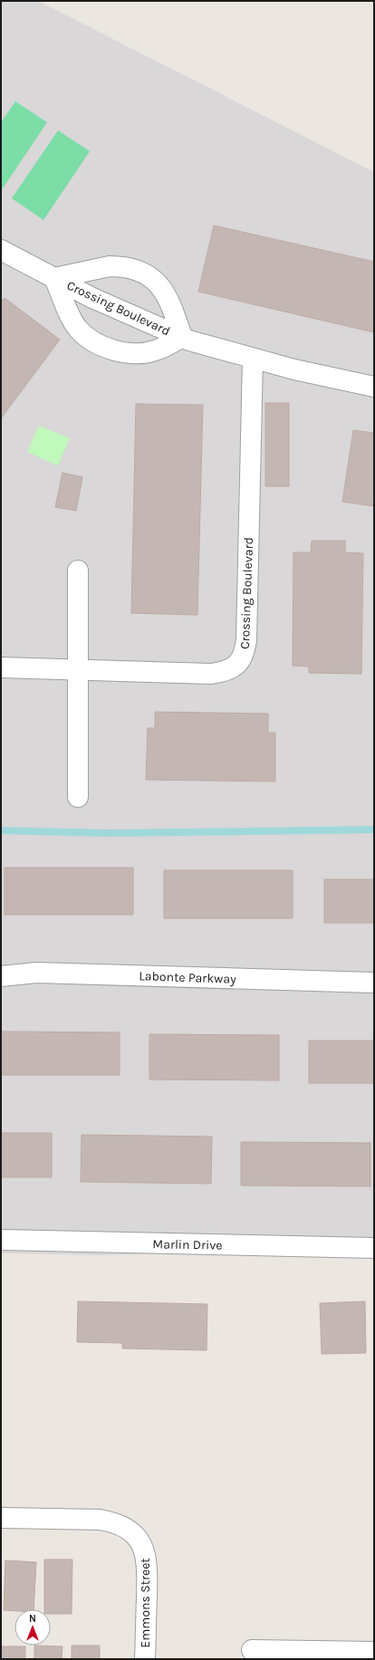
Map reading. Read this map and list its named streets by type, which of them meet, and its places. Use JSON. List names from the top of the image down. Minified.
{"streets":{"street":["Crossing Boulevard","Labonte Parkway","Marlin Drive","Emmons Street"]},"north":"top"}
